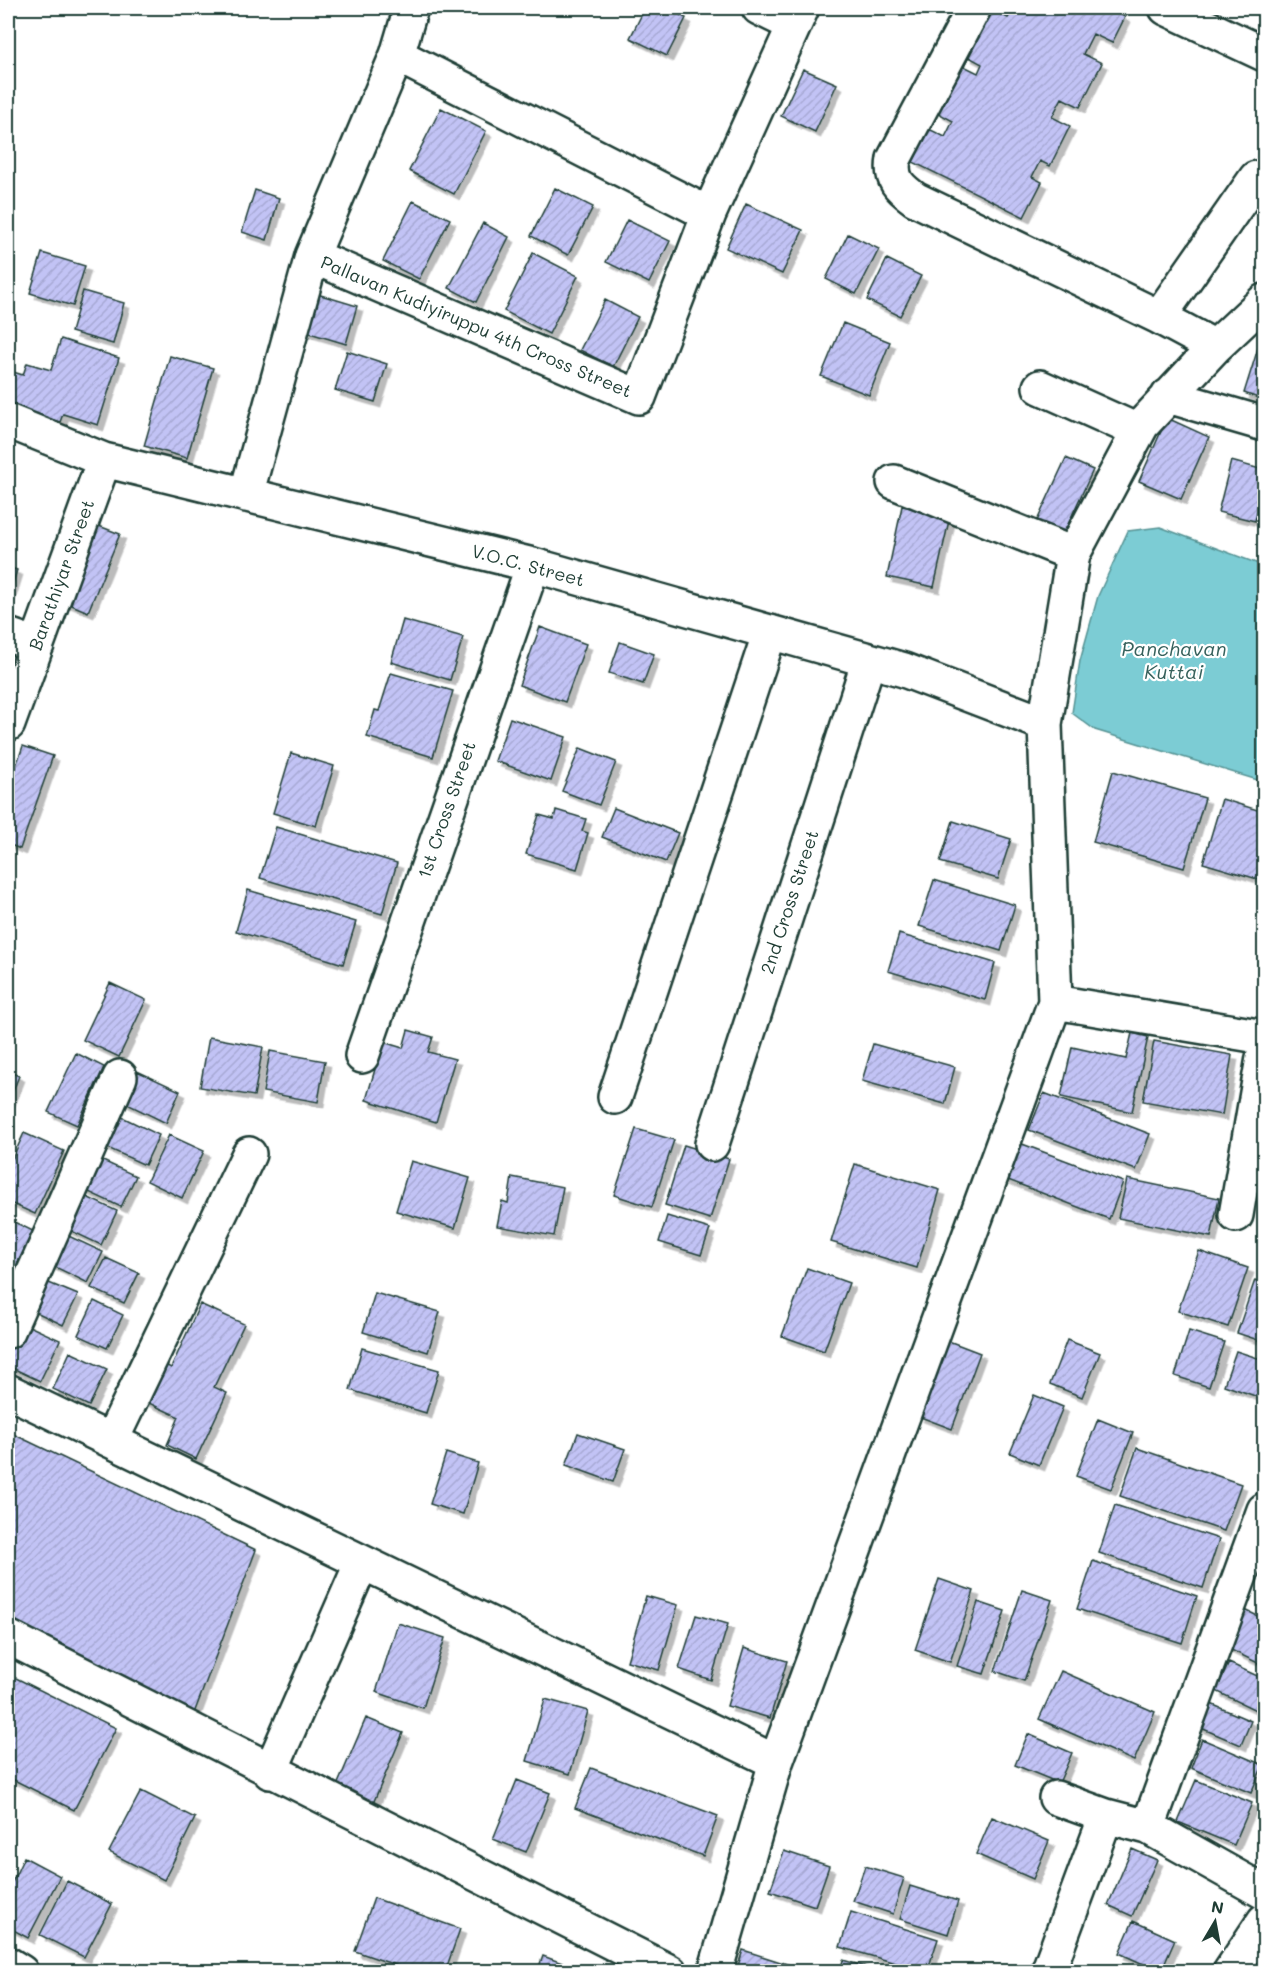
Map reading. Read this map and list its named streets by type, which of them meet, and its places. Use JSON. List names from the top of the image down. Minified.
{"streets":{"street":["Pallavan Kudiyiruppu 4th Cross Street","V.O.C. Street","Barathiyar Street","1st Cross Street","2nd Cross Street"]},"crossings":[["V.O.C. Street","Barathiyar Street"],["V.O.C. Street","1st Cross Street"],["V.O.C. Street","2nd Cross Street"]],"water":["Panchavan Kuttai"],"north":"top"}
